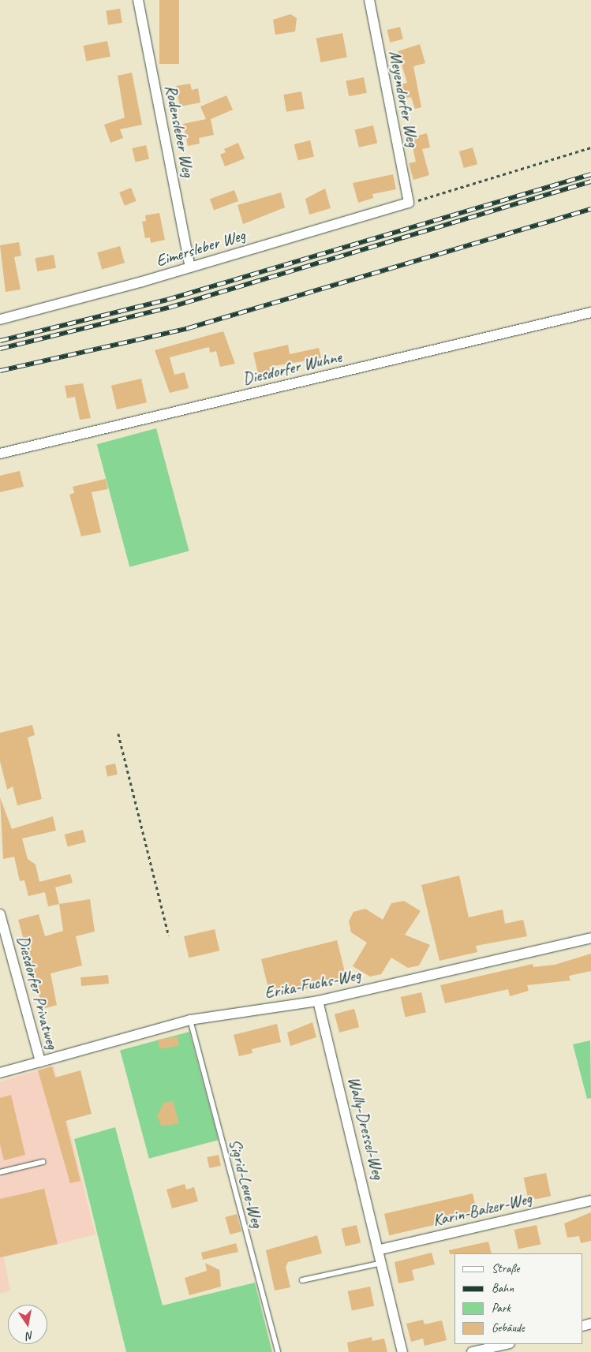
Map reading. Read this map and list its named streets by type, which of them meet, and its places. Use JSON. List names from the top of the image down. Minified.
{"streets":{"street":["Meyendorfer Weg","Rodensleber Weg","Eimersleber Weg","Diesdorfer Wuhne","Erika-Fuchs-Weg","Diesdorfer Privatweg","Wally-Dressel-Weg","Karin-Balzer-Weg"],"lane":["Sigrid-Leue-Weg"]},"crossings":[["Meyendorfer Weg","Eimersleber Weg"],["Rodensleber Weg","Eimersleber Weg"],["Erika-Fuchs-Weg","Diesdorfer Privatweg"],["Erika-Fuchs-Weg","Wally-Dressel-Weg"],["Erika-Fuchs-Weg","Sigrid-Leue-Weg"],["Wally-Dressel-Weg","Karin-Balzer-Weg"]],"legend":["Straße","Bahn","Park","Gebäude"],"north":"bottom"}
